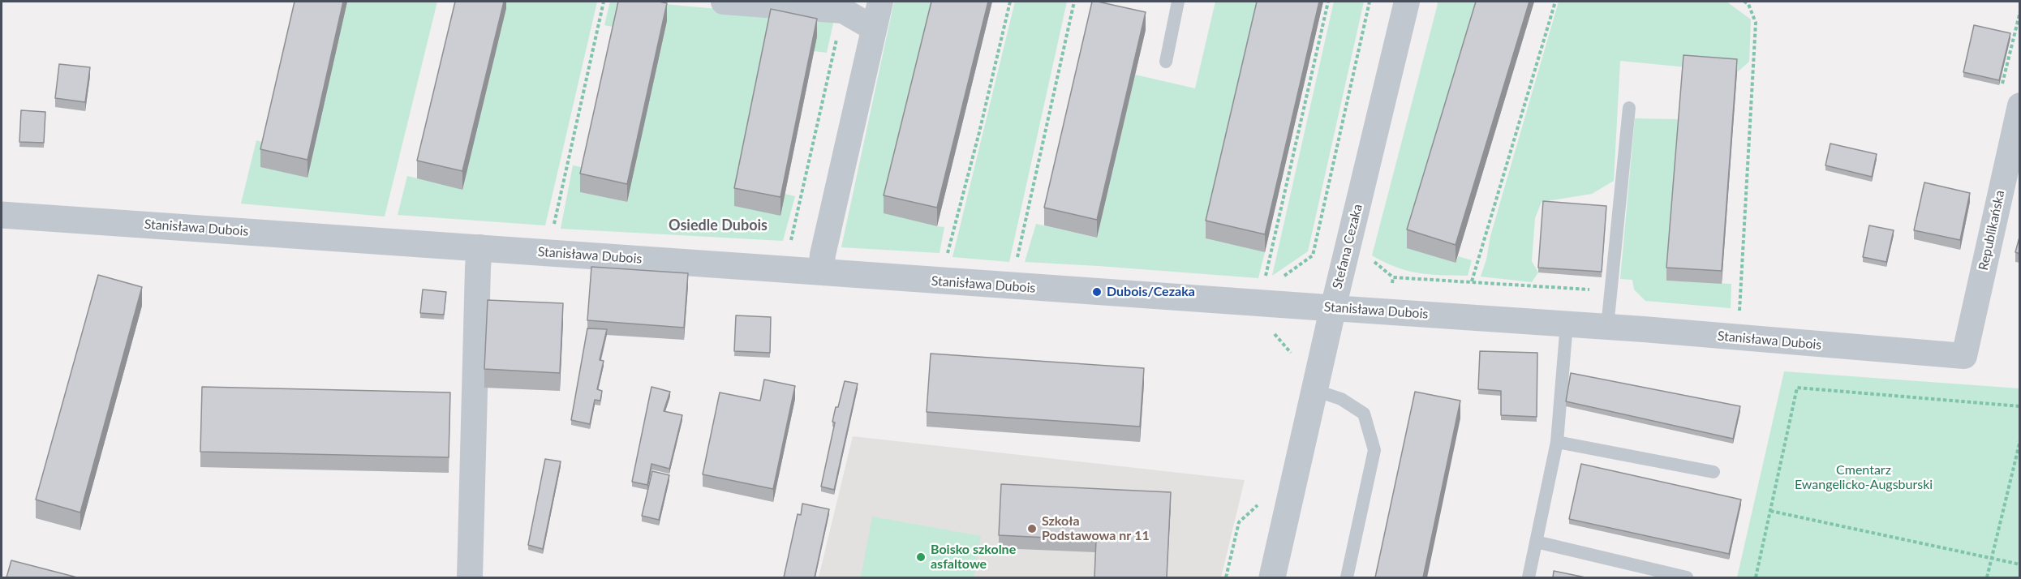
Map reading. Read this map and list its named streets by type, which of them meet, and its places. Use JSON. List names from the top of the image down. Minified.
{"streets":{"street":["Stanisława Dubois","Republikańska","Stefana Cezaka"]},"crossings":[["Stanisława Dubois","Republikańska"],["Stanisława Dubois","Stefana Cezaka"]],"districts":["Osiedle Dubois"],"parks":["Cmentarz Ewangelicko-Augsburski"],"places":["Dubois/Cezaka","Szkoła Podstawowa nr 11","Boisko szkolne asfaltowe"]}
